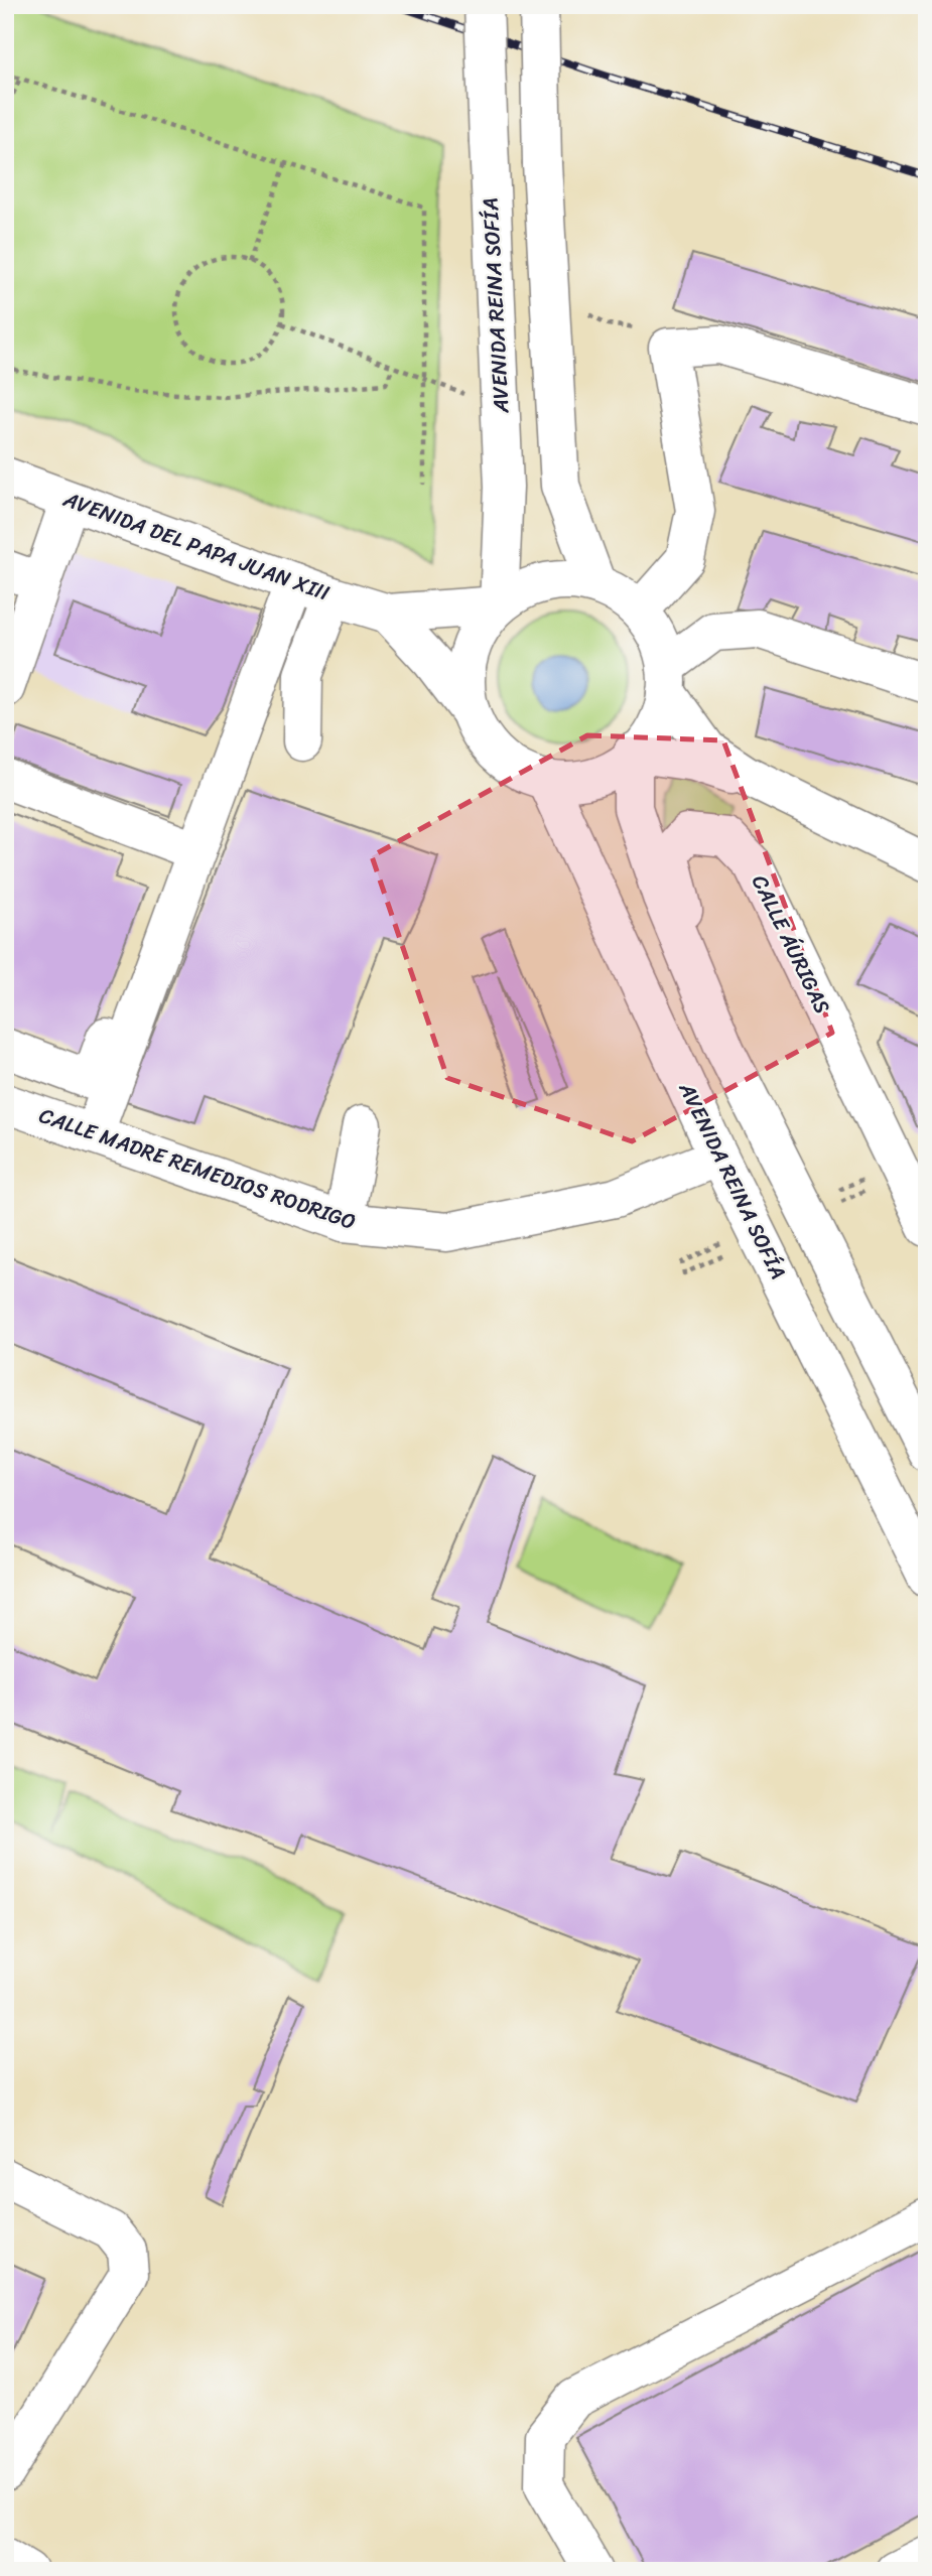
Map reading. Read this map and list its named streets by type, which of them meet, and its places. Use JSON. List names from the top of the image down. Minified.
{"streets":{"main road":["AVENIDA REINA SOFÍA","AVENIDA DEL PAPA JUAN XIII","CALLE ÁURIGAS","CALLE MADRE REMEDIOS RODRIGO"]},"crossings":[["AVENIDA REINA SOFÍA","AVENIDA DEL PAPA JUAN XIII"],["AVENIDA REINA SOFÍA","CALLE MADRE REMEDIOS RODRIGO"]]}
